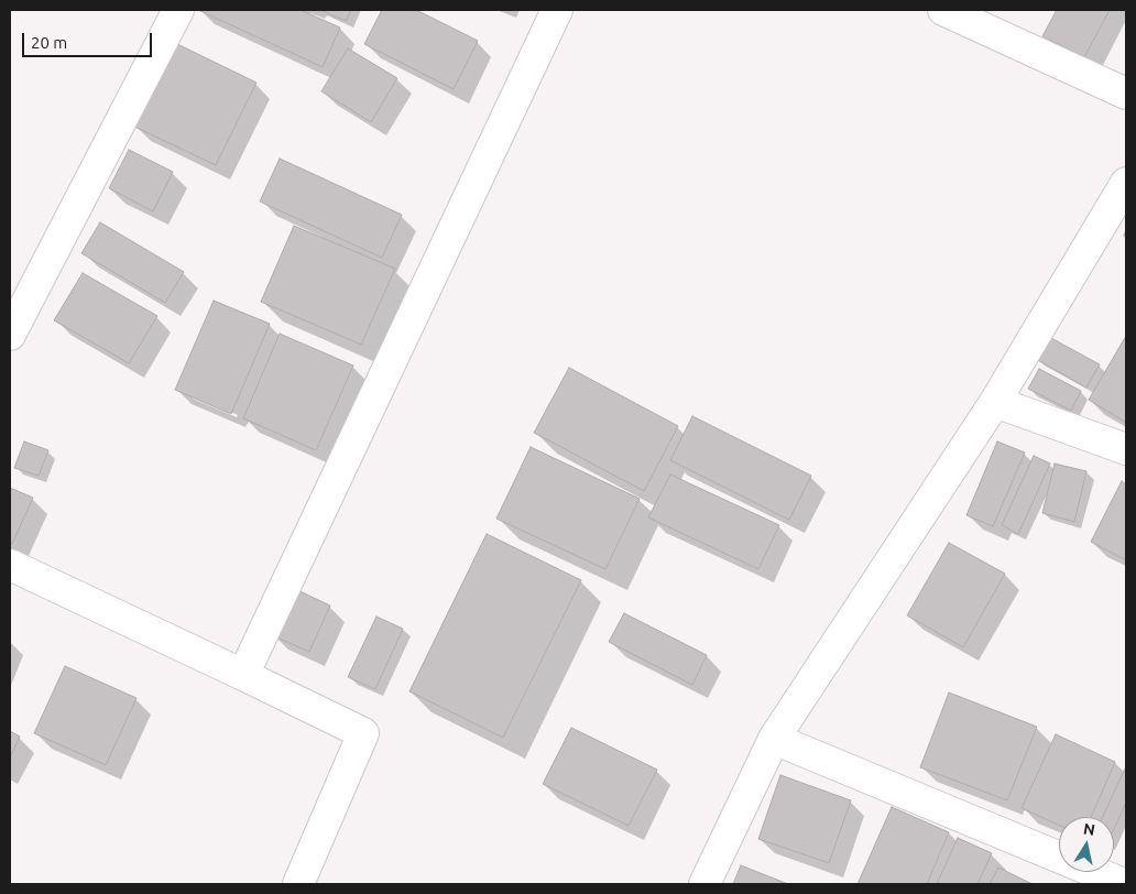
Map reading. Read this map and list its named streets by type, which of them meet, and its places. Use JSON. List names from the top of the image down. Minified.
{"scale_bar":"20 m","north":"top"}
